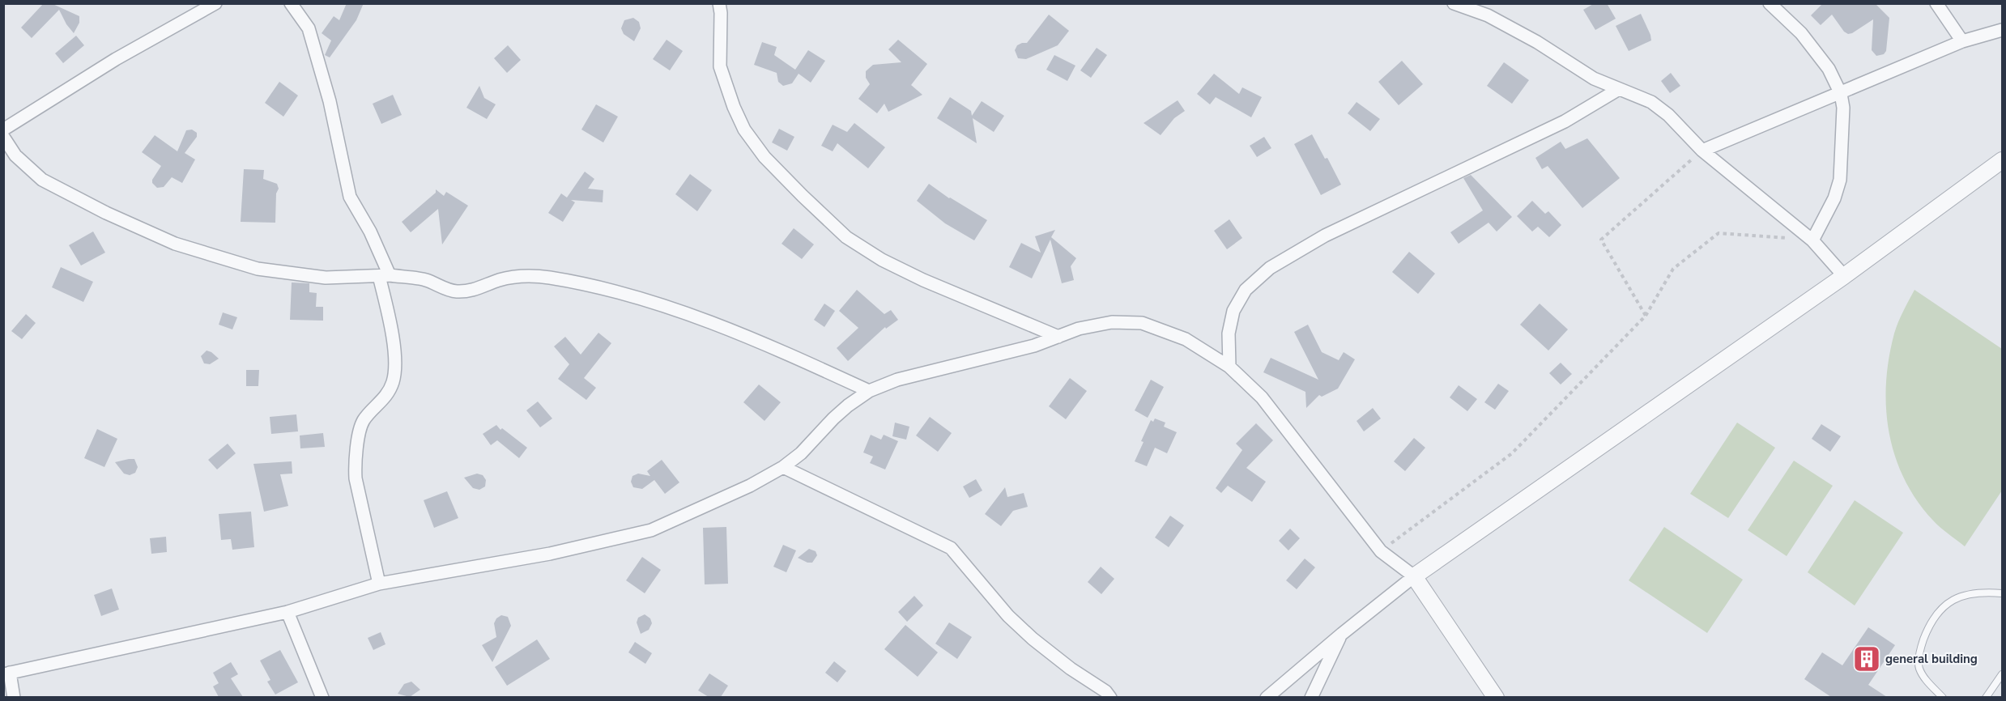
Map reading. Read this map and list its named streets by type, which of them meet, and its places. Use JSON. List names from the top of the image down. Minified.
{"places":{"building":["general building"]}}
